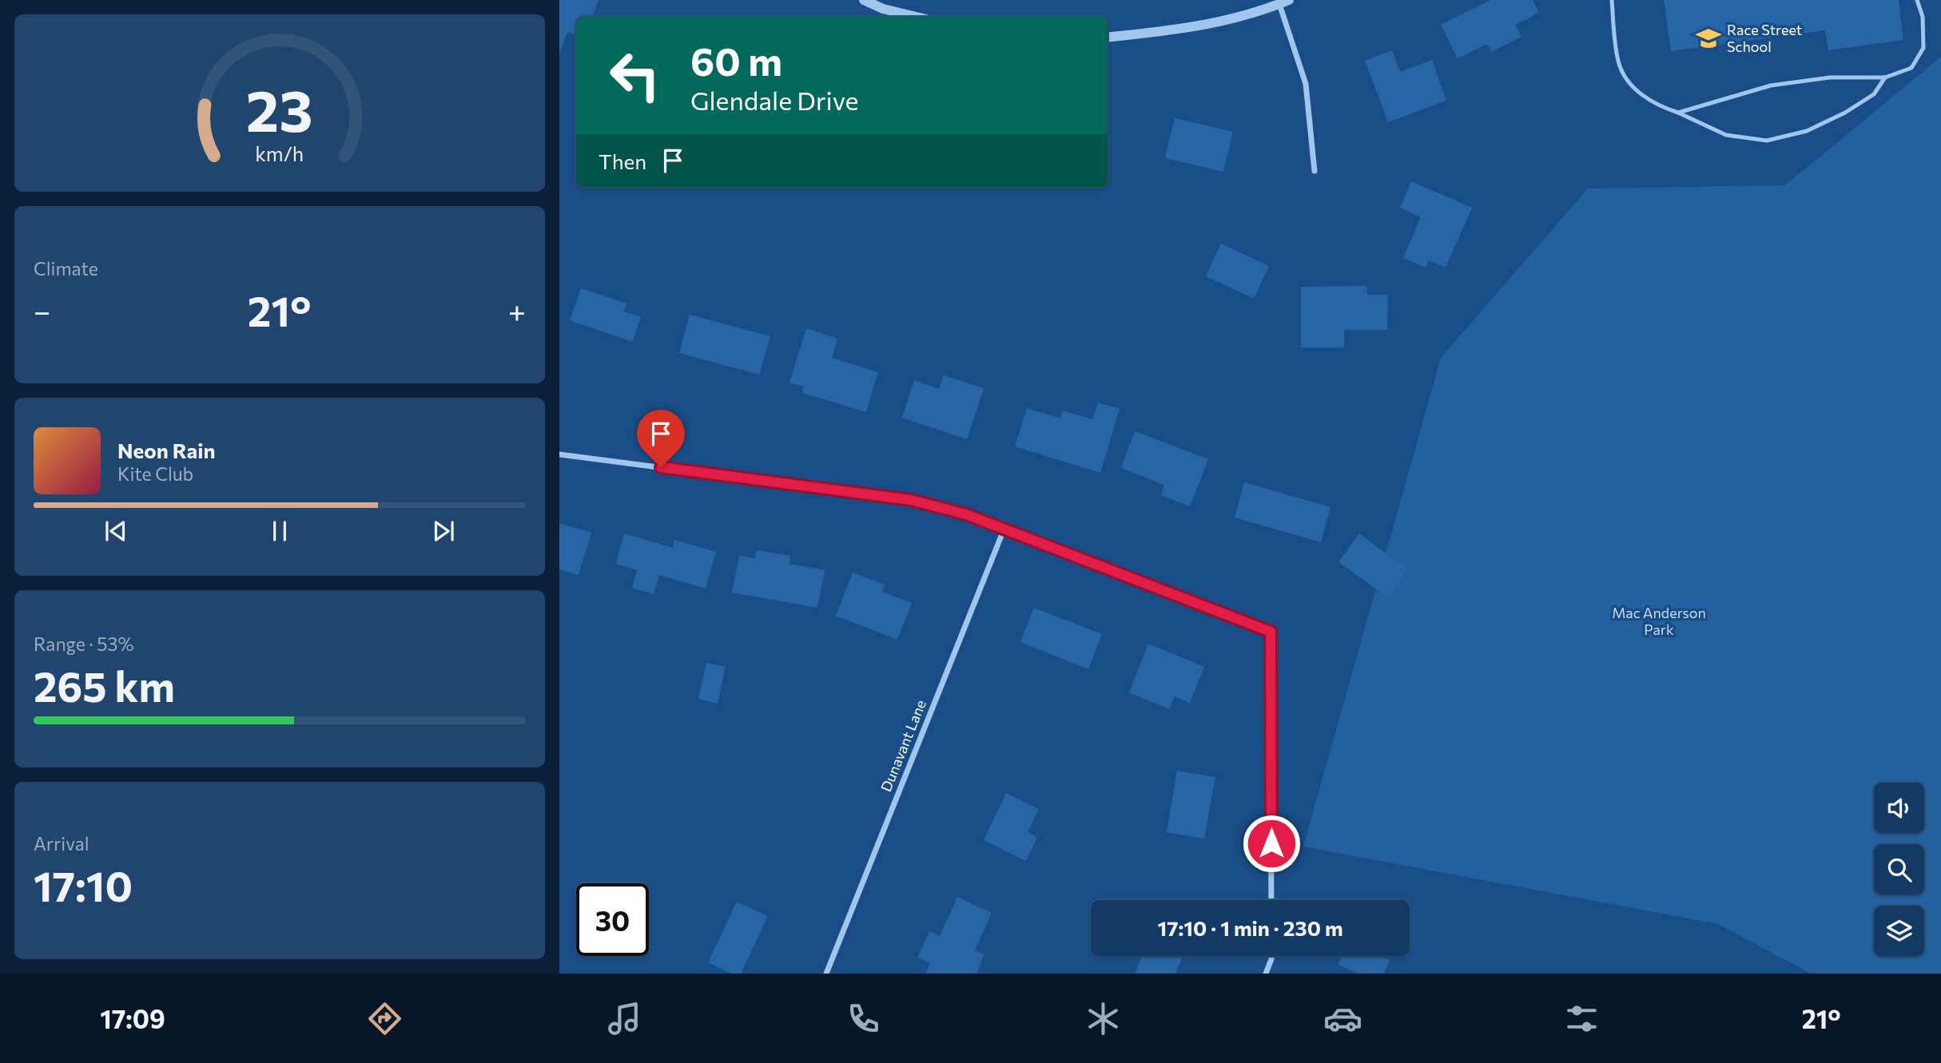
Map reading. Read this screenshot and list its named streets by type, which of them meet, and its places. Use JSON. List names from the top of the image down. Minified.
{"streets":{"street":["Dunavant Lane"]},"parks":["Mac Anderson Park"],"places":{"school or university":["Race Street School"]},"page":{"turn":["60 m","Glendale Drive"],"then":"Then","tile":["Climate",["Range · 53%","265 km"],["Arrival","17:10"]],"heat":["−","21°","+"],"song":["Neon Rain","Kite Club"],"limit":"30","trip":"17:10 · 1 min · 230 m","tabs":["17:09","21°"],"gauge":["23","km/h"]}}
